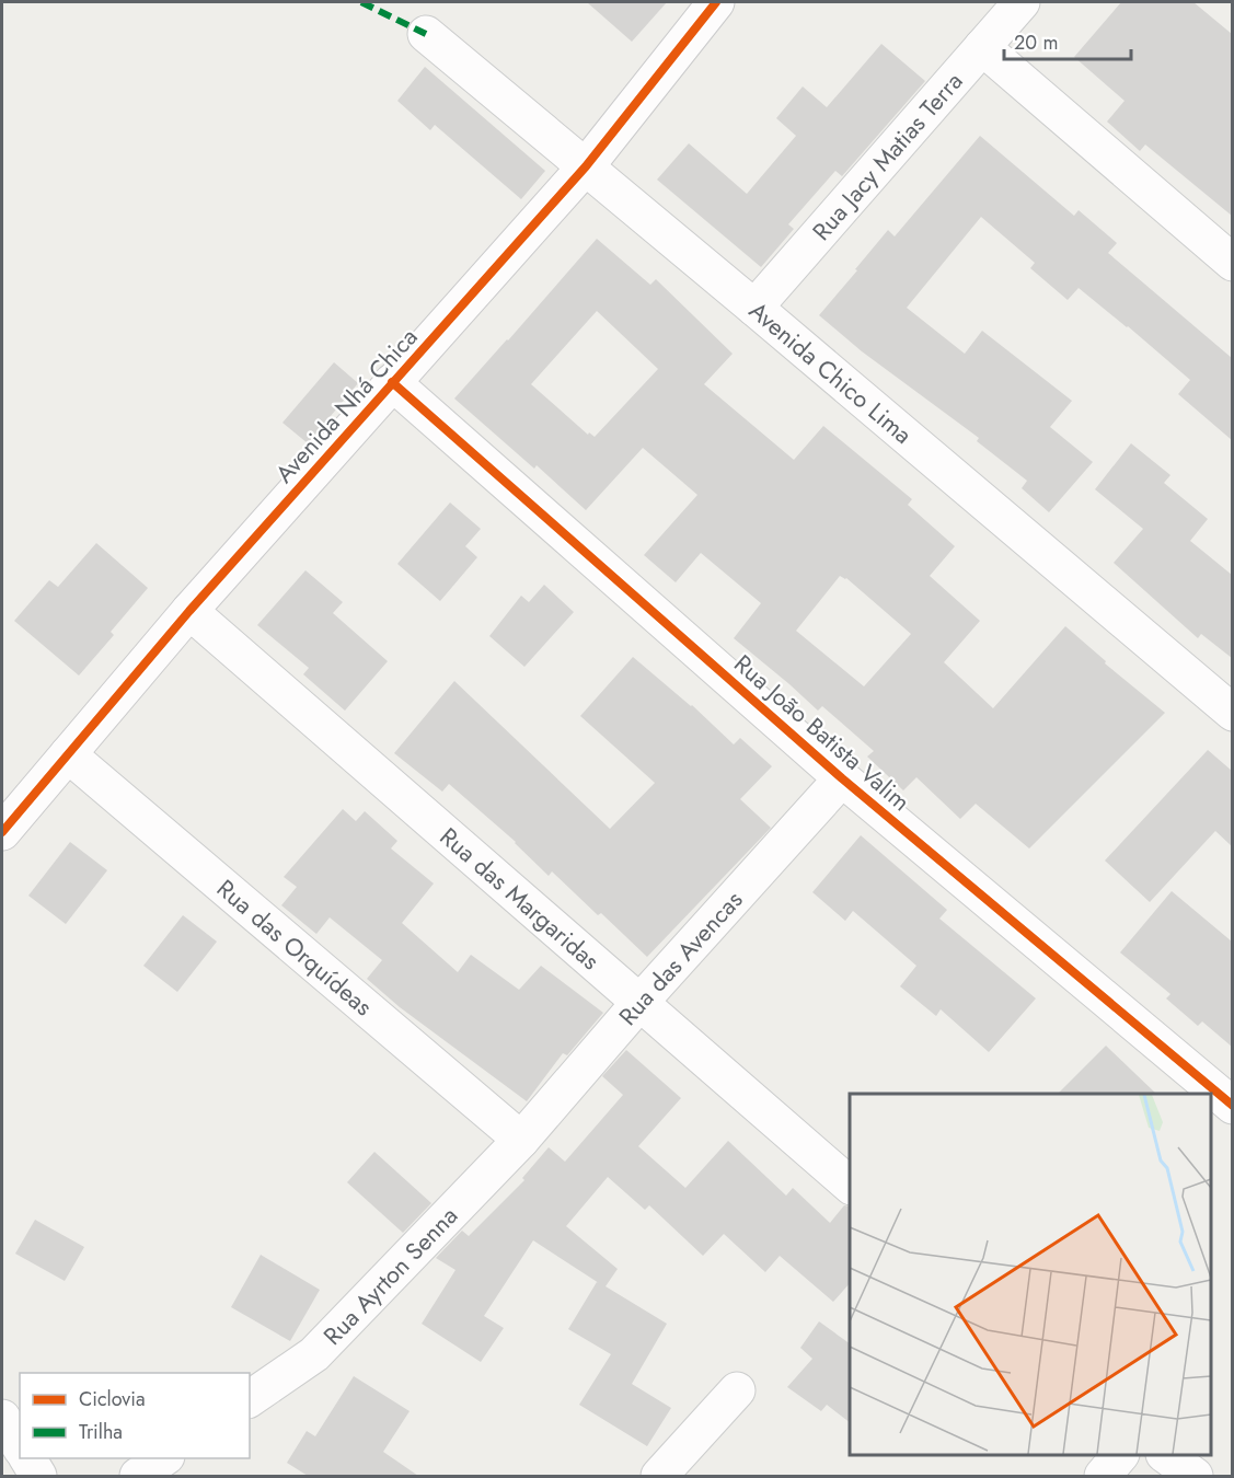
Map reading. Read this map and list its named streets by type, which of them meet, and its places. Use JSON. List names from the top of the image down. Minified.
{"streets":{"street":["Rua Jacy Matias Terra","Avenida Chico Lima","Avenida Nhá Chica","Rua João Batista Valim","Rua das Margaridas","Rua das Orquídeas","Rua das Avencas","Rua Ayrton Senna"]},"crossings":[["Rua Jacy Matias Terra","Avenida Chico Lima"],["Avenida Chico Lima","Avenida Nhá Chica"],["Avenida Nhá Chica","Rua João Batista Valim"],["Avenida Nhá Chica","Rua das Margaridas"],["Avenida Nhá Chica","Rua das Orquídeas"],["Rua João Batista Valim","Rua das Avencas"],["Rua das Margaridas","Rua das Avencas"],["Rua das Orquídeas","Rua das Avencas"],["Rua das Orquídeas","Rua Ayrton Senna"],["Rua das Avencas","Rua Ayrton Senna"]],"legend":["Ciclovia","Trilha"],"scale_bar":"20 m"}
